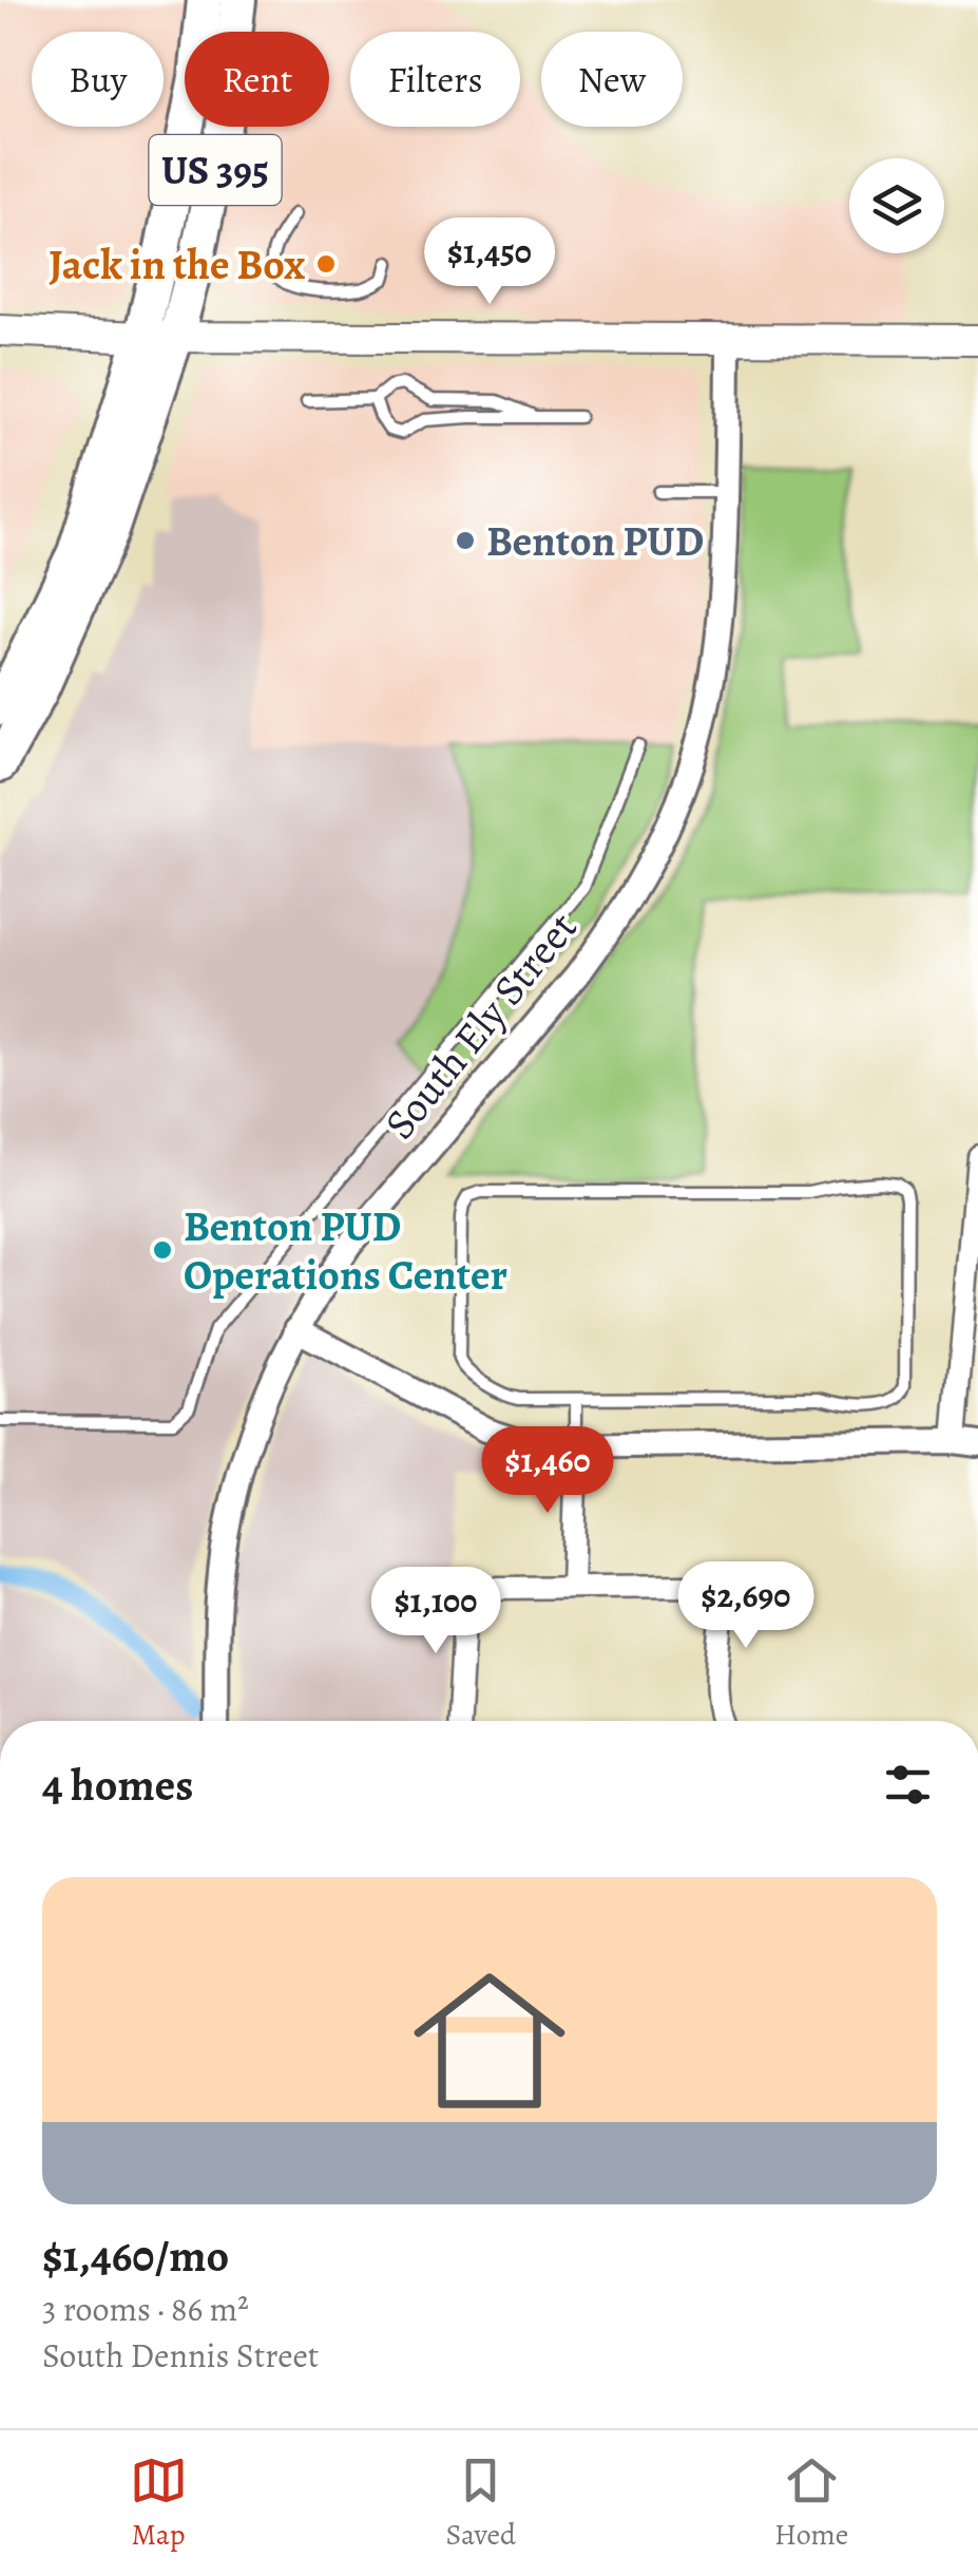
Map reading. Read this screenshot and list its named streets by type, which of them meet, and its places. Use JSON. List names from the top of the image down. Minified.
{"streets":{"highway":["US 395"],"street":["South Ely Street"]},"places":["Jack in the Box","Benton PUD","Benton PUD Operations Center"],"page":{"chip":["Buy","Rent","Filters","New"],"price":["$1,450","$1,460","$2,690","$1,100"],"heading":"4 homes","list":[{"name":"$1,460/mo","note":"3 rooms · 86 m² · South Dennis Street"}],"tabs":["Map","Saved","Home"]}}
